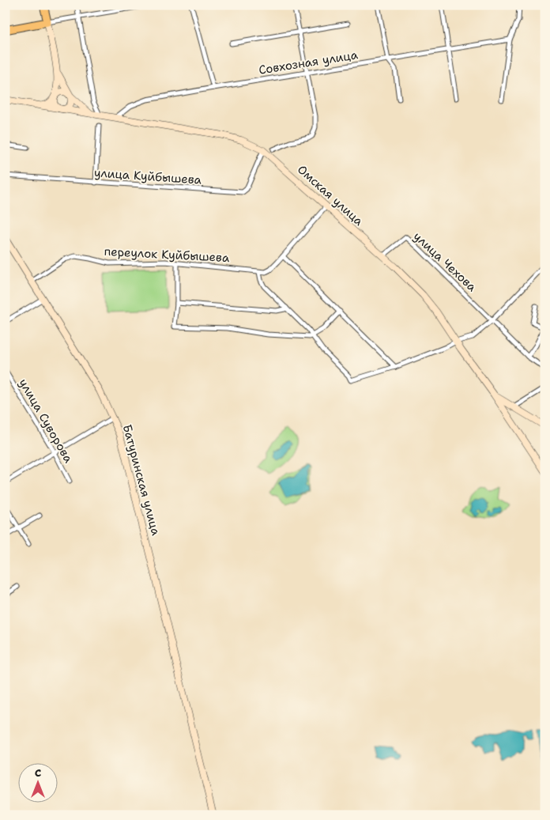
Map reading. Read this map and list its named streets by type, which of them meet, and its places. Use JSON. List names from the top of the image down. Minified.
{"streets":{"street":["Совхозная улица","улица Куйбышева","Омская улица","переулок Куйбышева","улица Чехова","улица Суворова","Батуринская улица"]},"crossings":[["Совхозная улица","Омская улица"],["улица Куйбышева","Омская улица"],["Омская улица","улица Чехова"],["переулок Куйбышева","Батуринская улица"]],"north":"top"}
